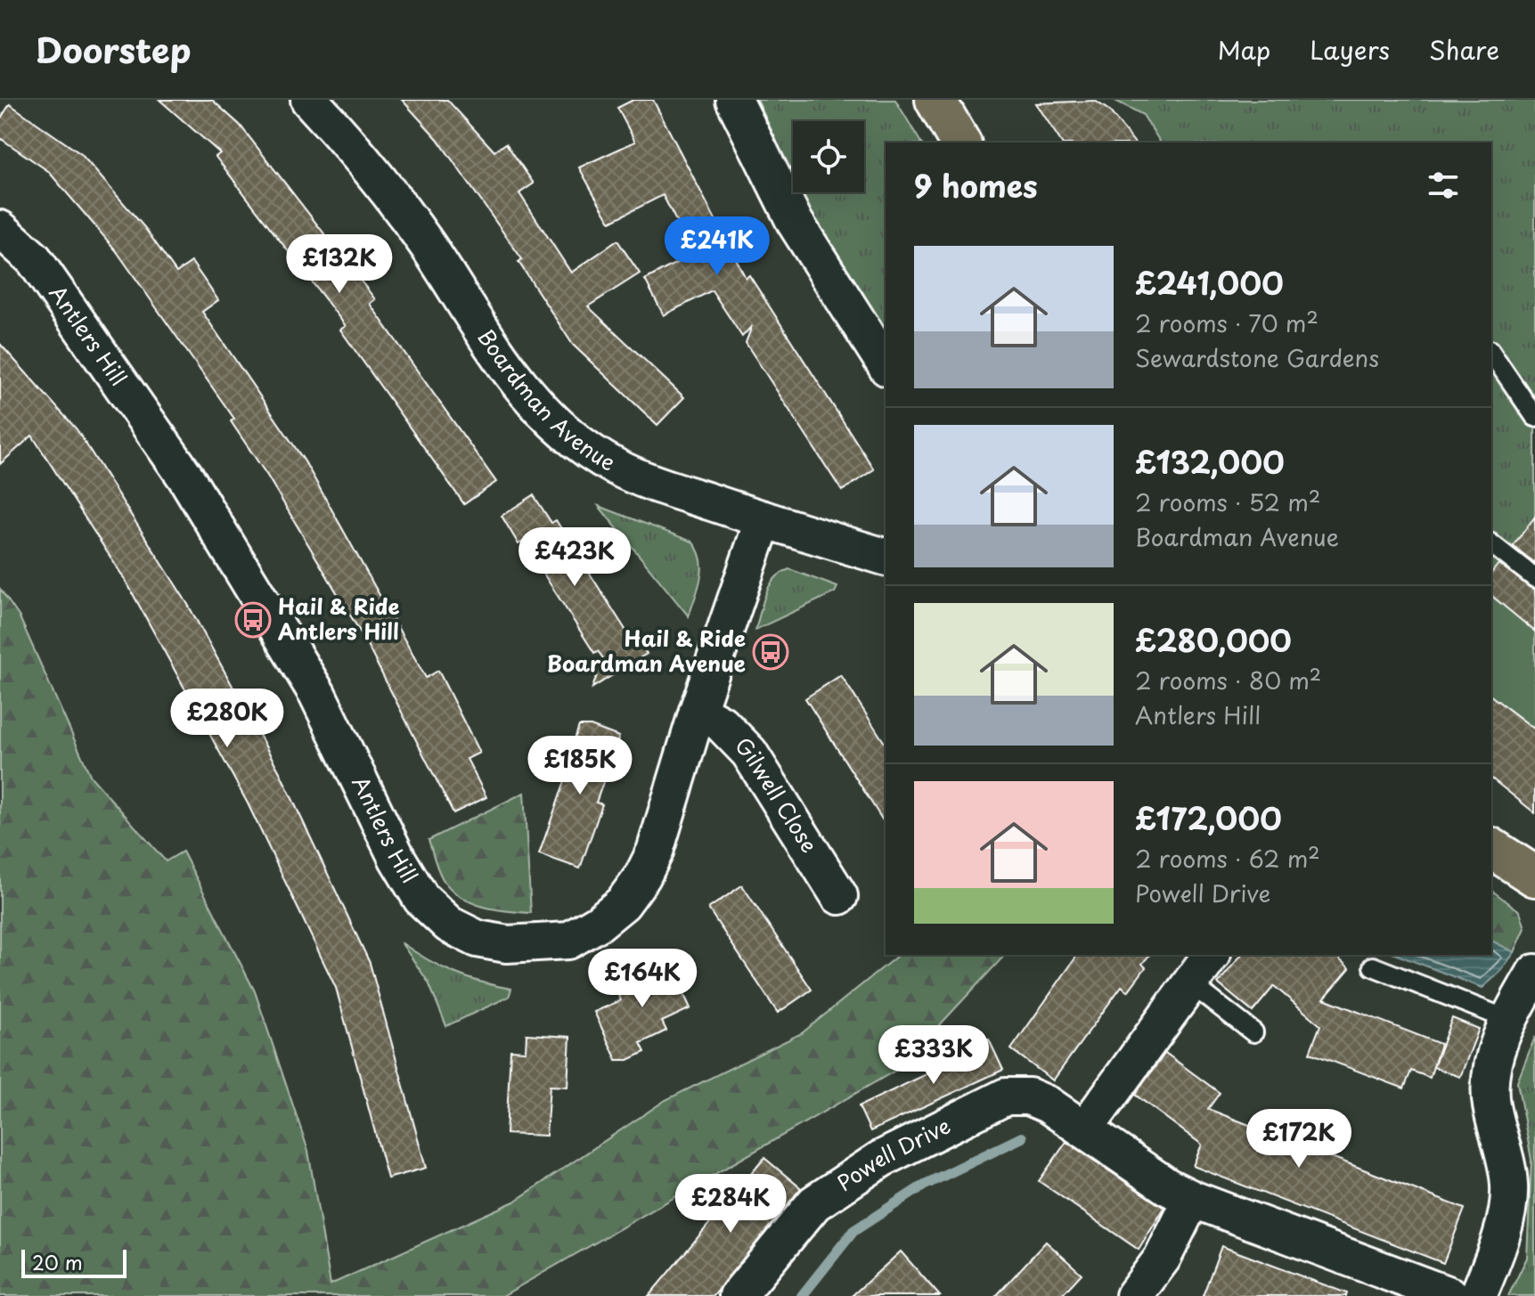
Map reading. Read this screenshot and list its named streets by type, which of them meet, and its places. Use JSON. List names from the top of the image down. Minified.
{"streets":{"street":["Antlers Hill","Boardman Avenue","Gilwell Close","Powell Drive"]},"crossings":[["Antlers Hill","Boardman Avenue"],["Antlers Hill","Gilwell Close"]],"places":{"bus stop":["Hail & Ride Antlers Hill","Hail & Ride Boardman Avenue"]},"scale_bar":"20 m","page":{"header":"Doorstep","nav":["Map","Layers","Share"],"heading":"9 homes","price":["£241K","£132K","£423K","£280K","£185K","£164K","£333K","£172K","£284K"],"list":[{"name":"£241,000","note":"2 rooms · 70 m² · Sewardstone Gardens"},{"name":"£132,000","note":"2 rooms · 52 m² · Boardman Avenue"},{"name":"£280,000","note":"2 rooms · 80 m² · Antlers Hill"},{"name":"£172,000","note":"2 rooms · 62 m² · Powell Drive"}],"scale":"20 m"}}
